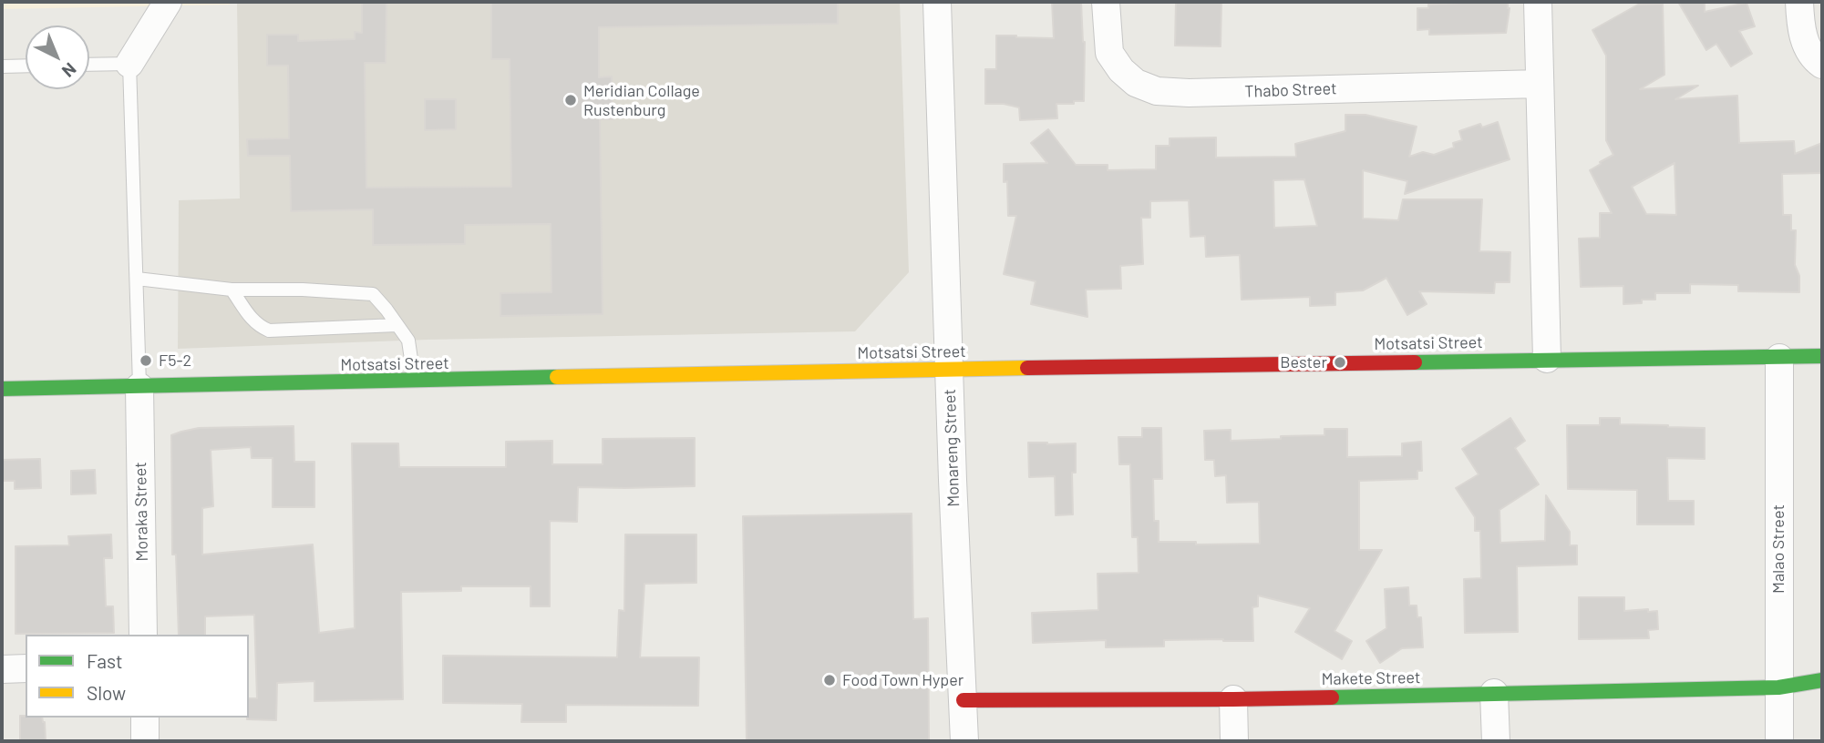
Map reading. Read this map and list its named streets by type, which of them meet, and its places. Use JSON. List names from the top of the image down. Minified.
{"streets":{"street":["Thabo Street","Motsatsi Street","Monareng Street","Moraka Street","Malao Street","Makete Street"]},"crossings":[["Motsatsi Street","Monareng Street"],["Motsatsi Street","Moraka Street"],["Motsatsi Street","Malao Street"],["Monareng Street","Makete Street"],["Malao Street","Makete Street"]],"places":["Meridian Collage Rustenburg","F5-2","Bester","Food Town Hyper"],"legend":["Fast","Slow"],"north":"bottom right"}
